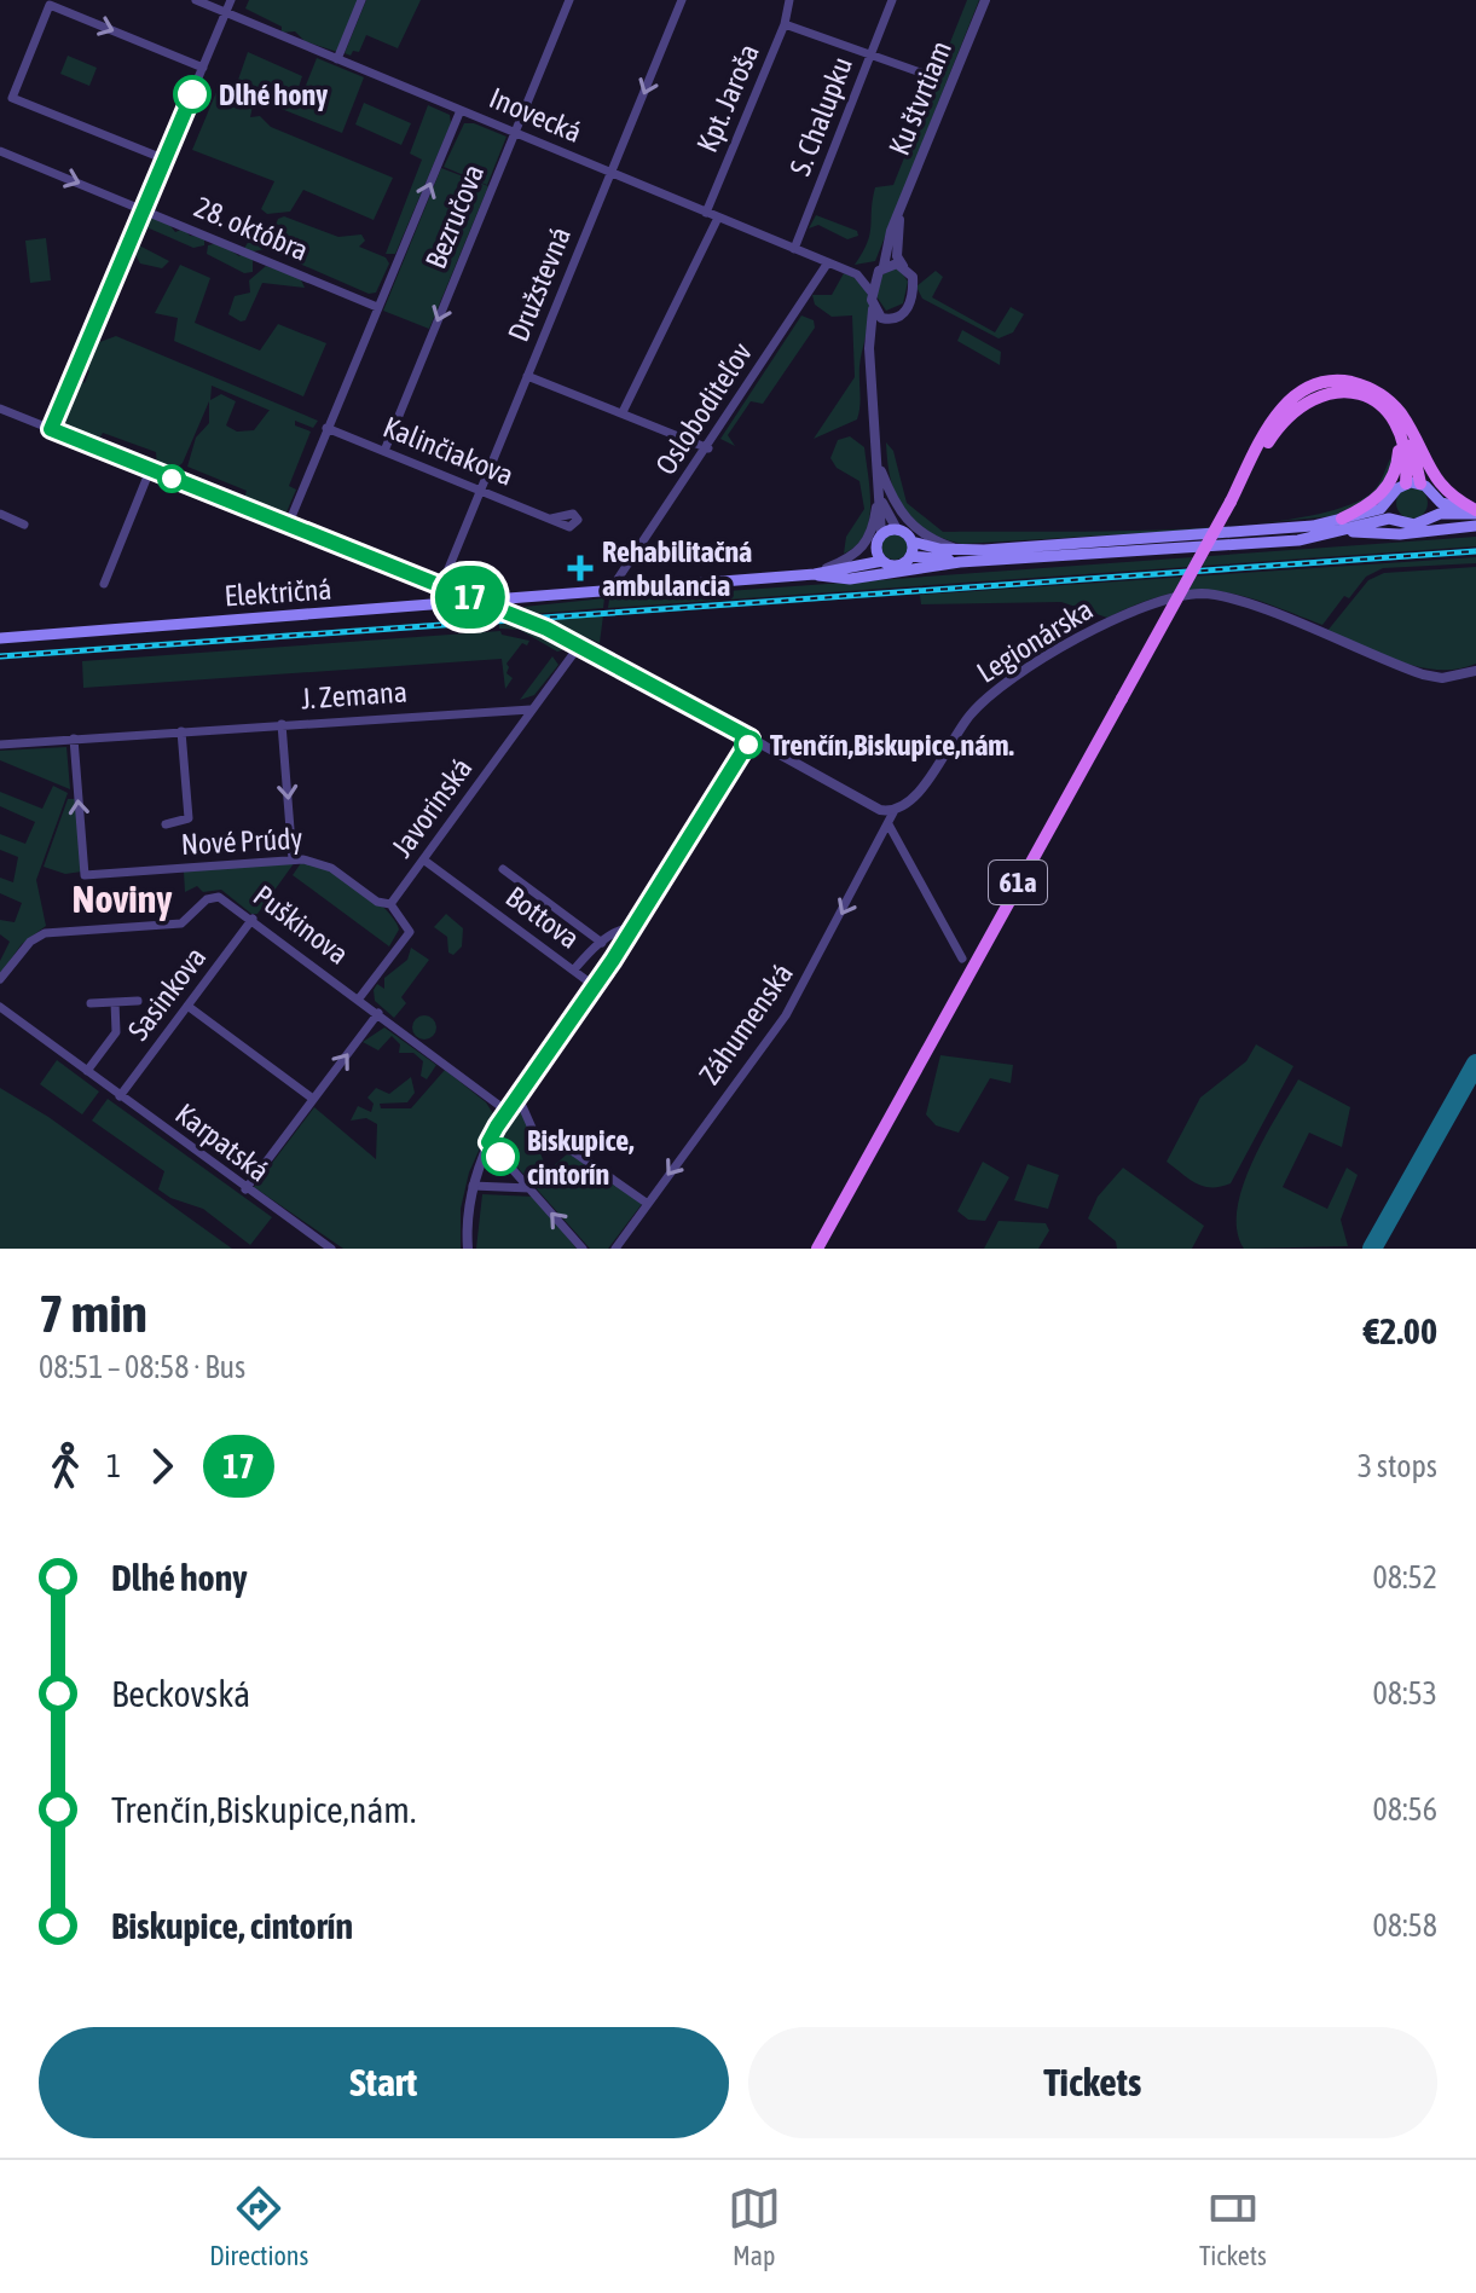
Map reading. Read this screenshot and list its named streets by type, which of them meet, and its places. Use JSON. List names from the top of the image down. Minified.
{"streets":{"main road":["Električná","61a"],"street":["Kpt. Jaroša","Ku štvrtiam","Inovecká","S. Chalupku","Bezručova","28. októbra","Družstevná","Osloboditeľov","Kalinčiakova","Legionárska","J. Zemana","Javorinská","Nové Prúdy","Bottova","Puškinova","Sasinkova","Záhumenská","Karpatská"]},"crossings":[["Kpt. Jaroša","Inovecká"],["Ku štvrtiam","Inovecká"],["Ku štvrtiam","Električná"],["Inovecká","S. Chalupku"],["Inovecká","Bezručova"],["Inovecká","Družstevná"],["Inovecká","Osloboditeľov"],["Bezručova","Kalinčiakova"],["Družstevná","Kalinčiakova"],["Legionárska","Záhumenská"],["J. Zemana","Javorinská"],["J. Zemana","Nové Prúdy"],["Javorinská","Nové Prúdy"],["Javorinská","Bottova"],["Puškinova","Sasinkova"],["Sasinkova","Karpatská"]],"one_way":["28. októbra","Záhumenská"],"districts":["Noviny"],"places":{"other":["Dlhé hony","Trenčín,Biskupice,nám.","Biskupice, cintorín"],"health":["Rehabilitačná ambulancia"]},"lines":["bus line 17"],"page":{"on_map":"17","heading":["7 min","08:51 – 08:58 · Bus","€2.00"],"legs":["1","17","3 stops"],"list":[{"name":"Dlhé hony","value":"08:52"},{"name":"Beckovská","value":"08:53"},{"name":"Trenčín,Biskupice,nám.","value":"08:56"},{"name":"Biskupice, cintorín","value":"08:58"}],"buttons":["Start","Tickets"],"tabs":["Directions","Map","Tickets"]}}
